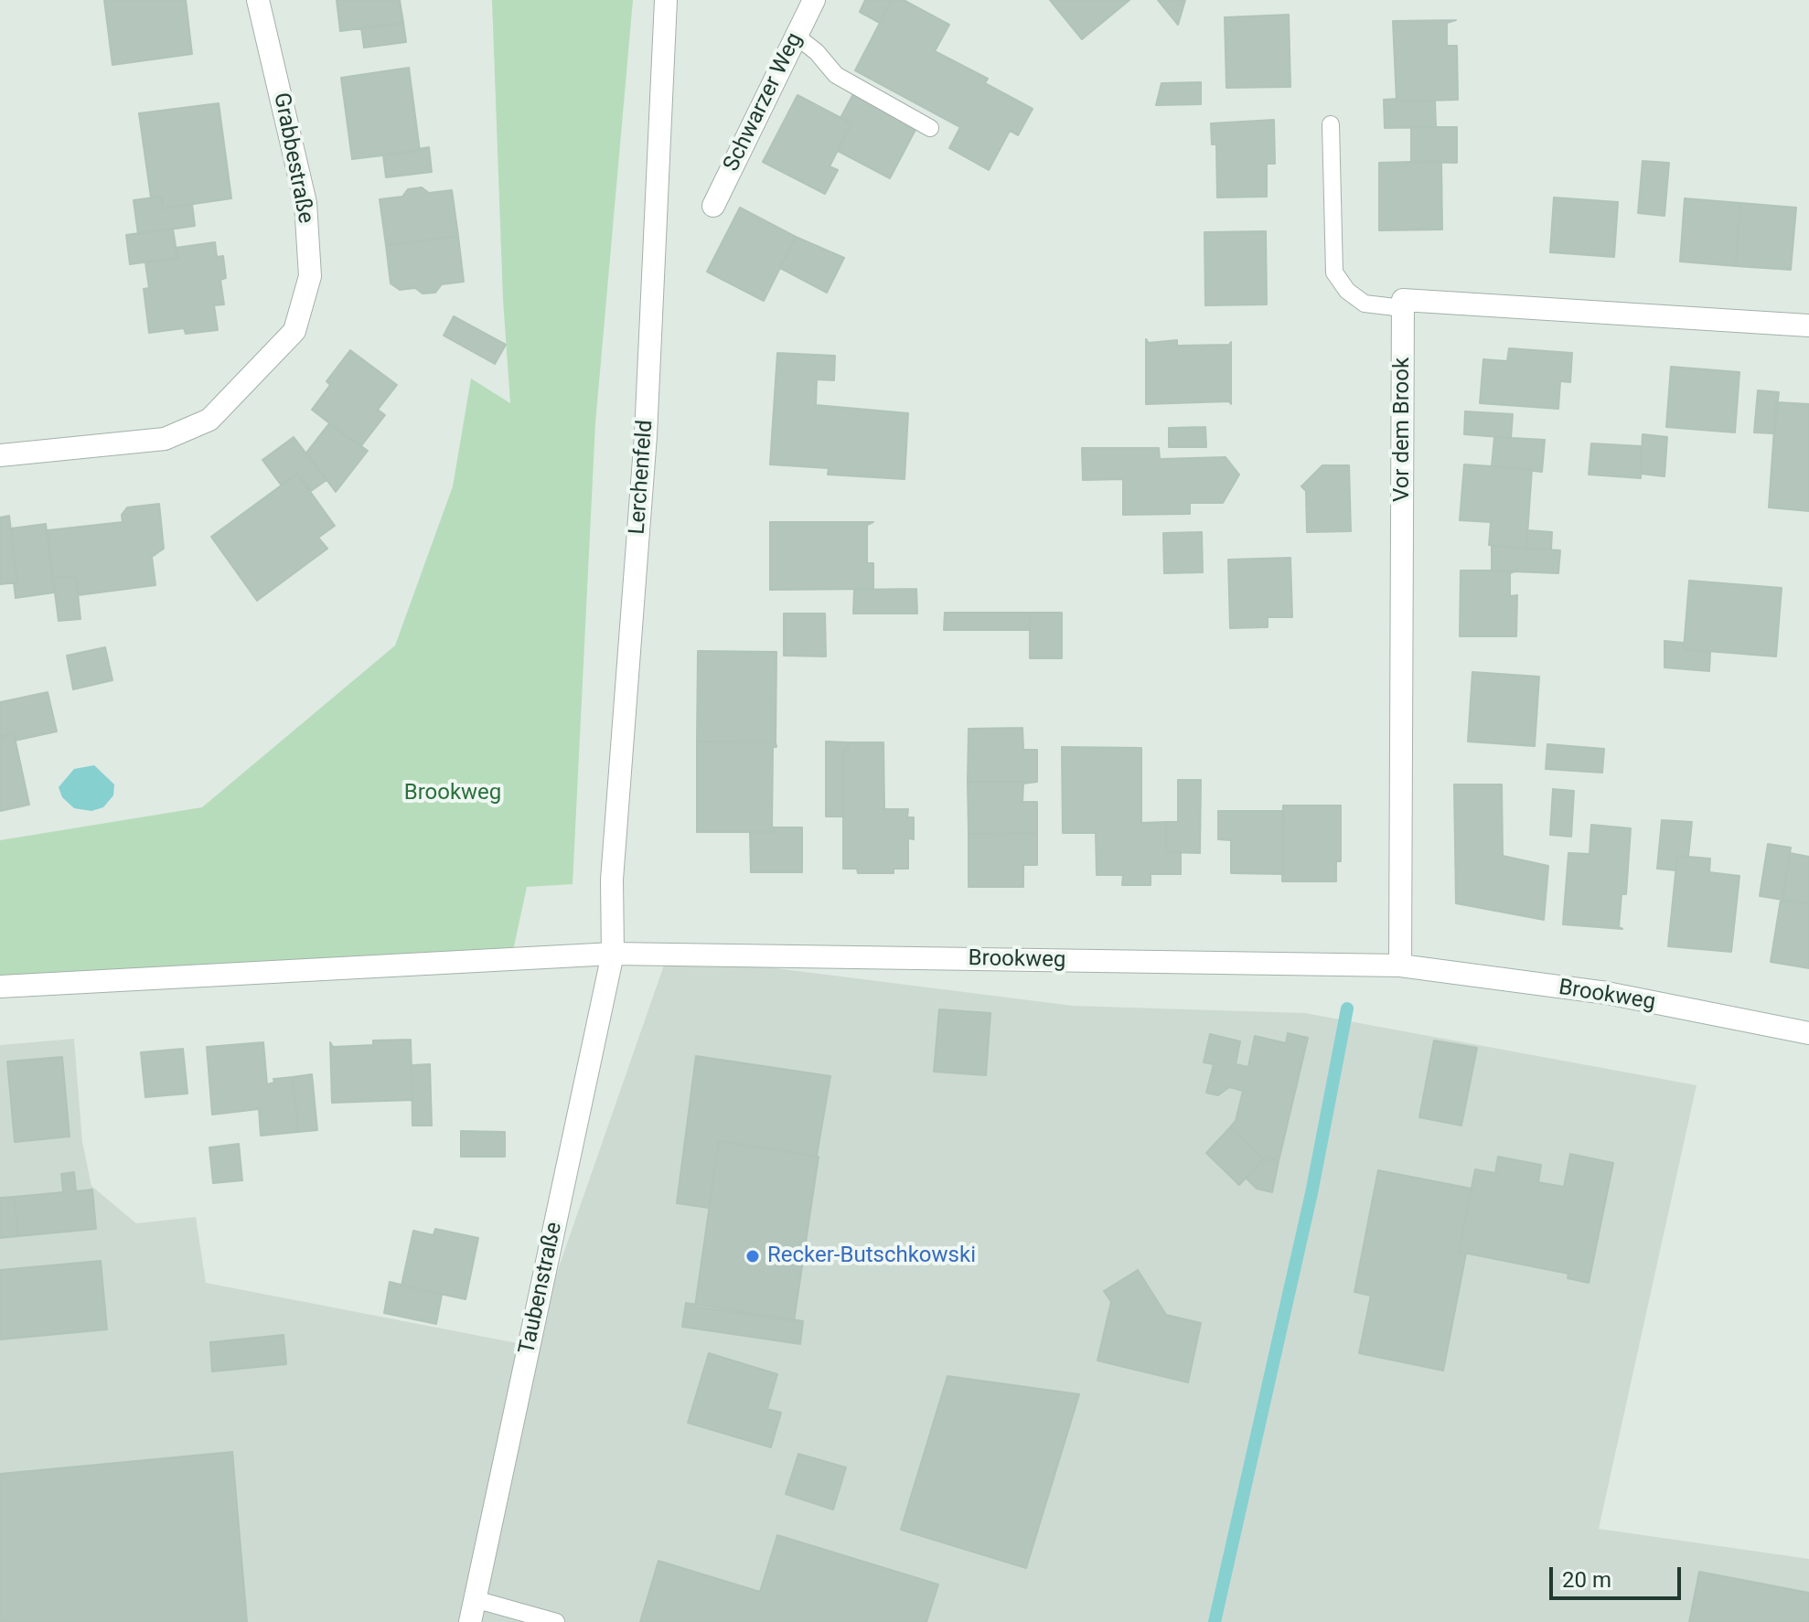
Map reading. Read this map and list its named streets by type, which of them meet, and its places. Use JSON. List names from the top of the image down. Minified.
{"streets":{"street":["Schwarzer Weg","Grabbestraße","Vor dem Brook","Lerchenfeld","Brookweg","Taubenstraße"]},"crossings":[["Vor dem Brook","Brookweg"],["Lerchenfeld","Brookweg"],["Lerchenfeld","Taubenstraße"],["Brookweg","Taubenstraße"]],"parks":["Brookweg"],"places":["Recker-Butschkowski"],"scale_bar":"20 m"}
